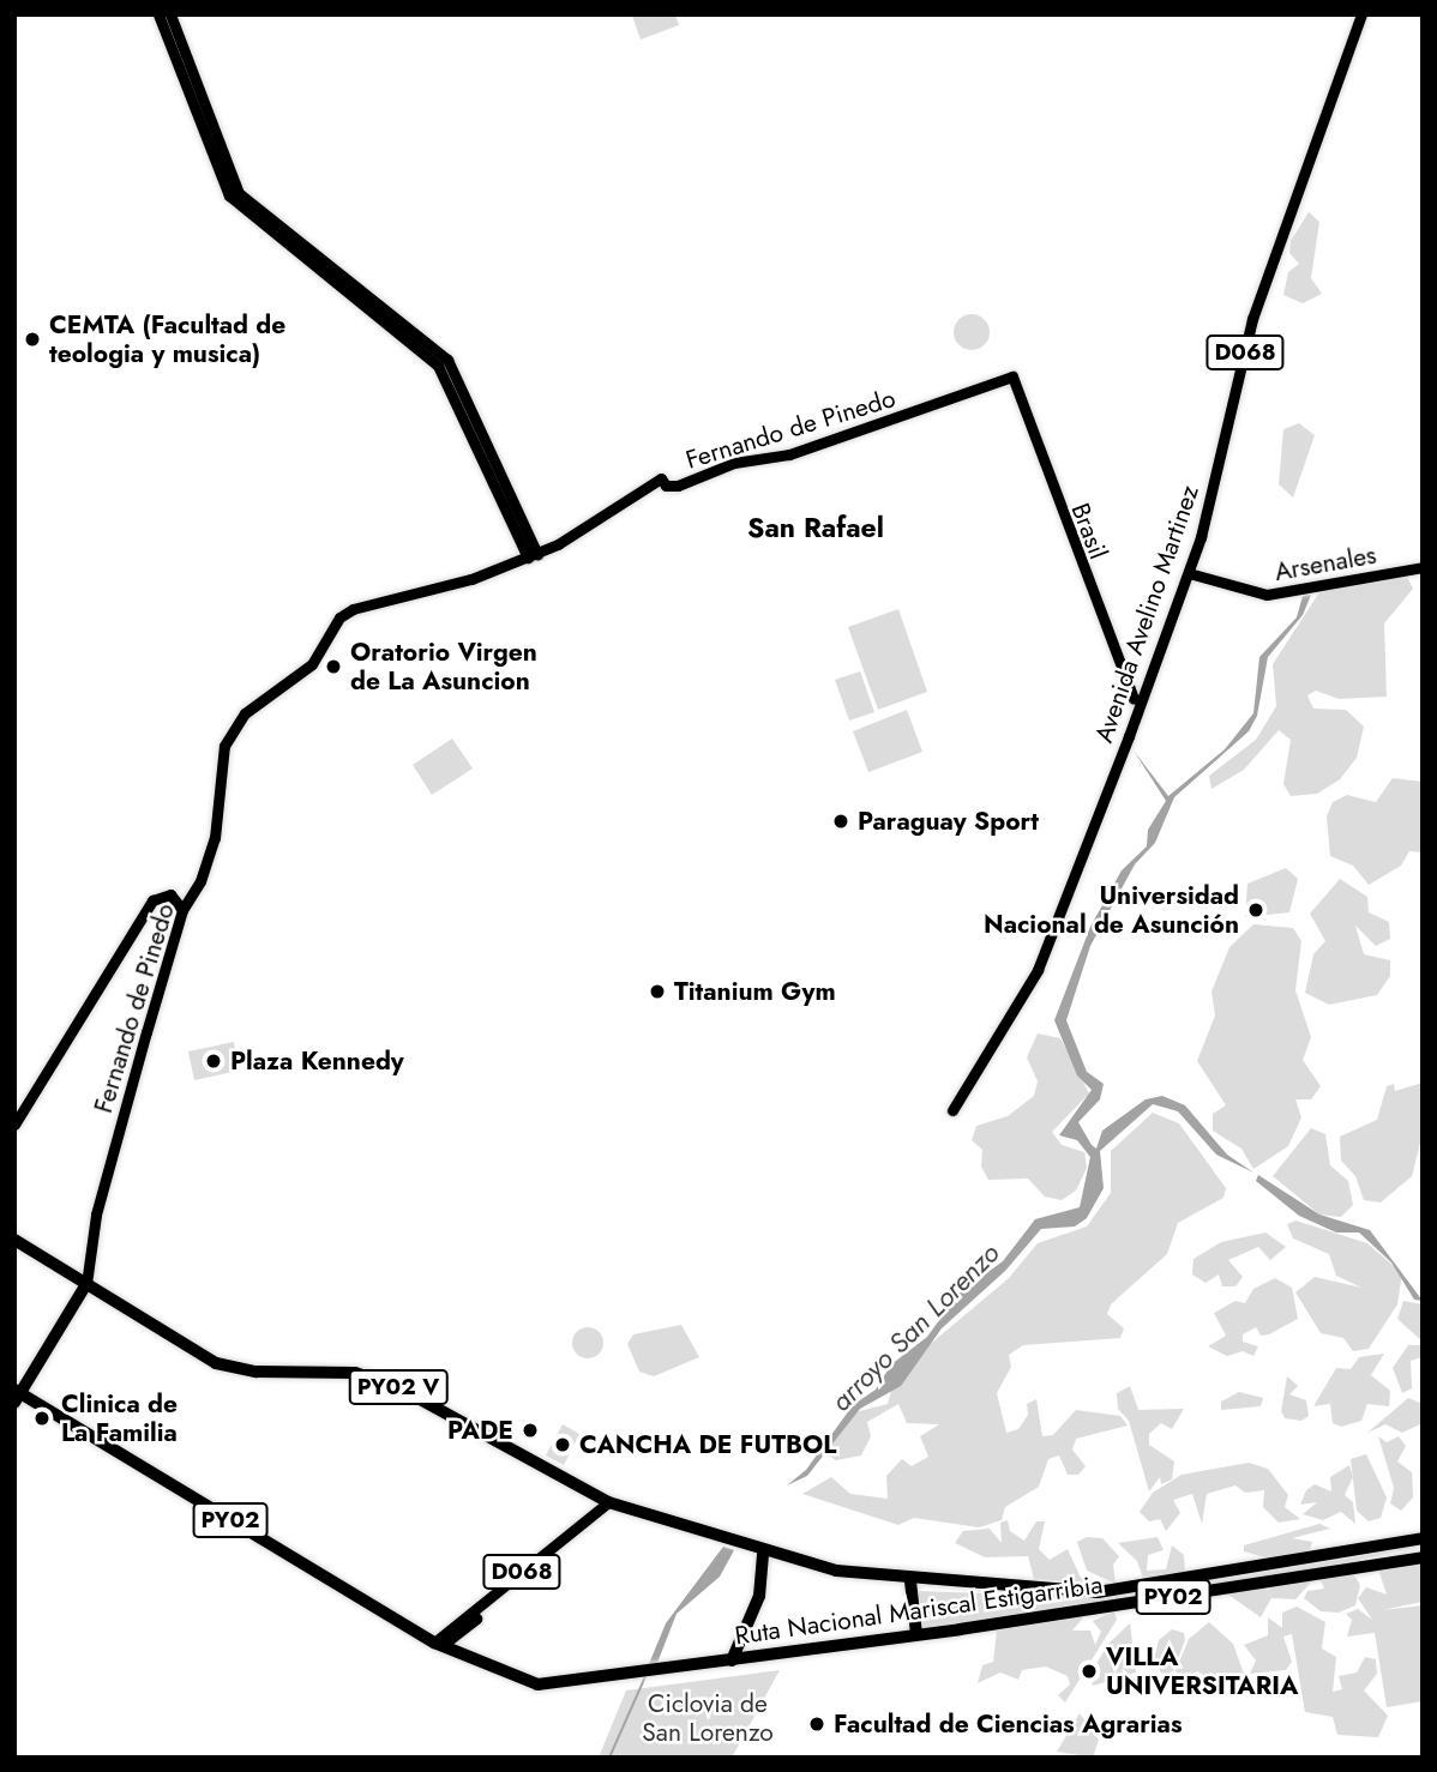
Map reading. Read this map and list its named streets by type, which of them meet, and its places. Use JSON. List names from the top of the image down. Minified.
{"streets":{"highway":["PY02 V","PY02","Ruta Nacional Mariscal Estigarribia"],"main road":["D068","Fernando de Pinedo","Brasil","Arsenales","Avenida Avelino Martinez"]},"crossings":[["D068","PY02 V"],["D068","PY02"],["D068","Ruta Nacional Mariscal Estigarribia"],["Fernando de Pinedo","Brasil"],["Fernando de Pinedo","PY02 V"],["Fernando de Pinedo","PY02"],["Arsenales","Avenida Avelino Martinez"],["PY02 V","PY02"],["PY02 V","Ruta Nacional Mariscal Estigarribia"],["PY02","Ruta Nacional Mariscal Estigarribia"]],"districts":["San Rafael"],"water":["arroyo San Lorenzo"],"parks":["Ciclovia de San Lorenzo"],"places":["CEMTA (Facultad de teologia y musica)","Oratorio Virgen de La Asuncion","Paraguay Sport","Universidad Nacional de Asunción","Titanium Gym","Plaza Kennedy","Clinica de La Familia","PADE","CANCHA DE FUTBOL","VILLA UNIVERSITARIA","Facultad de Ciencias Agrarias"]}
